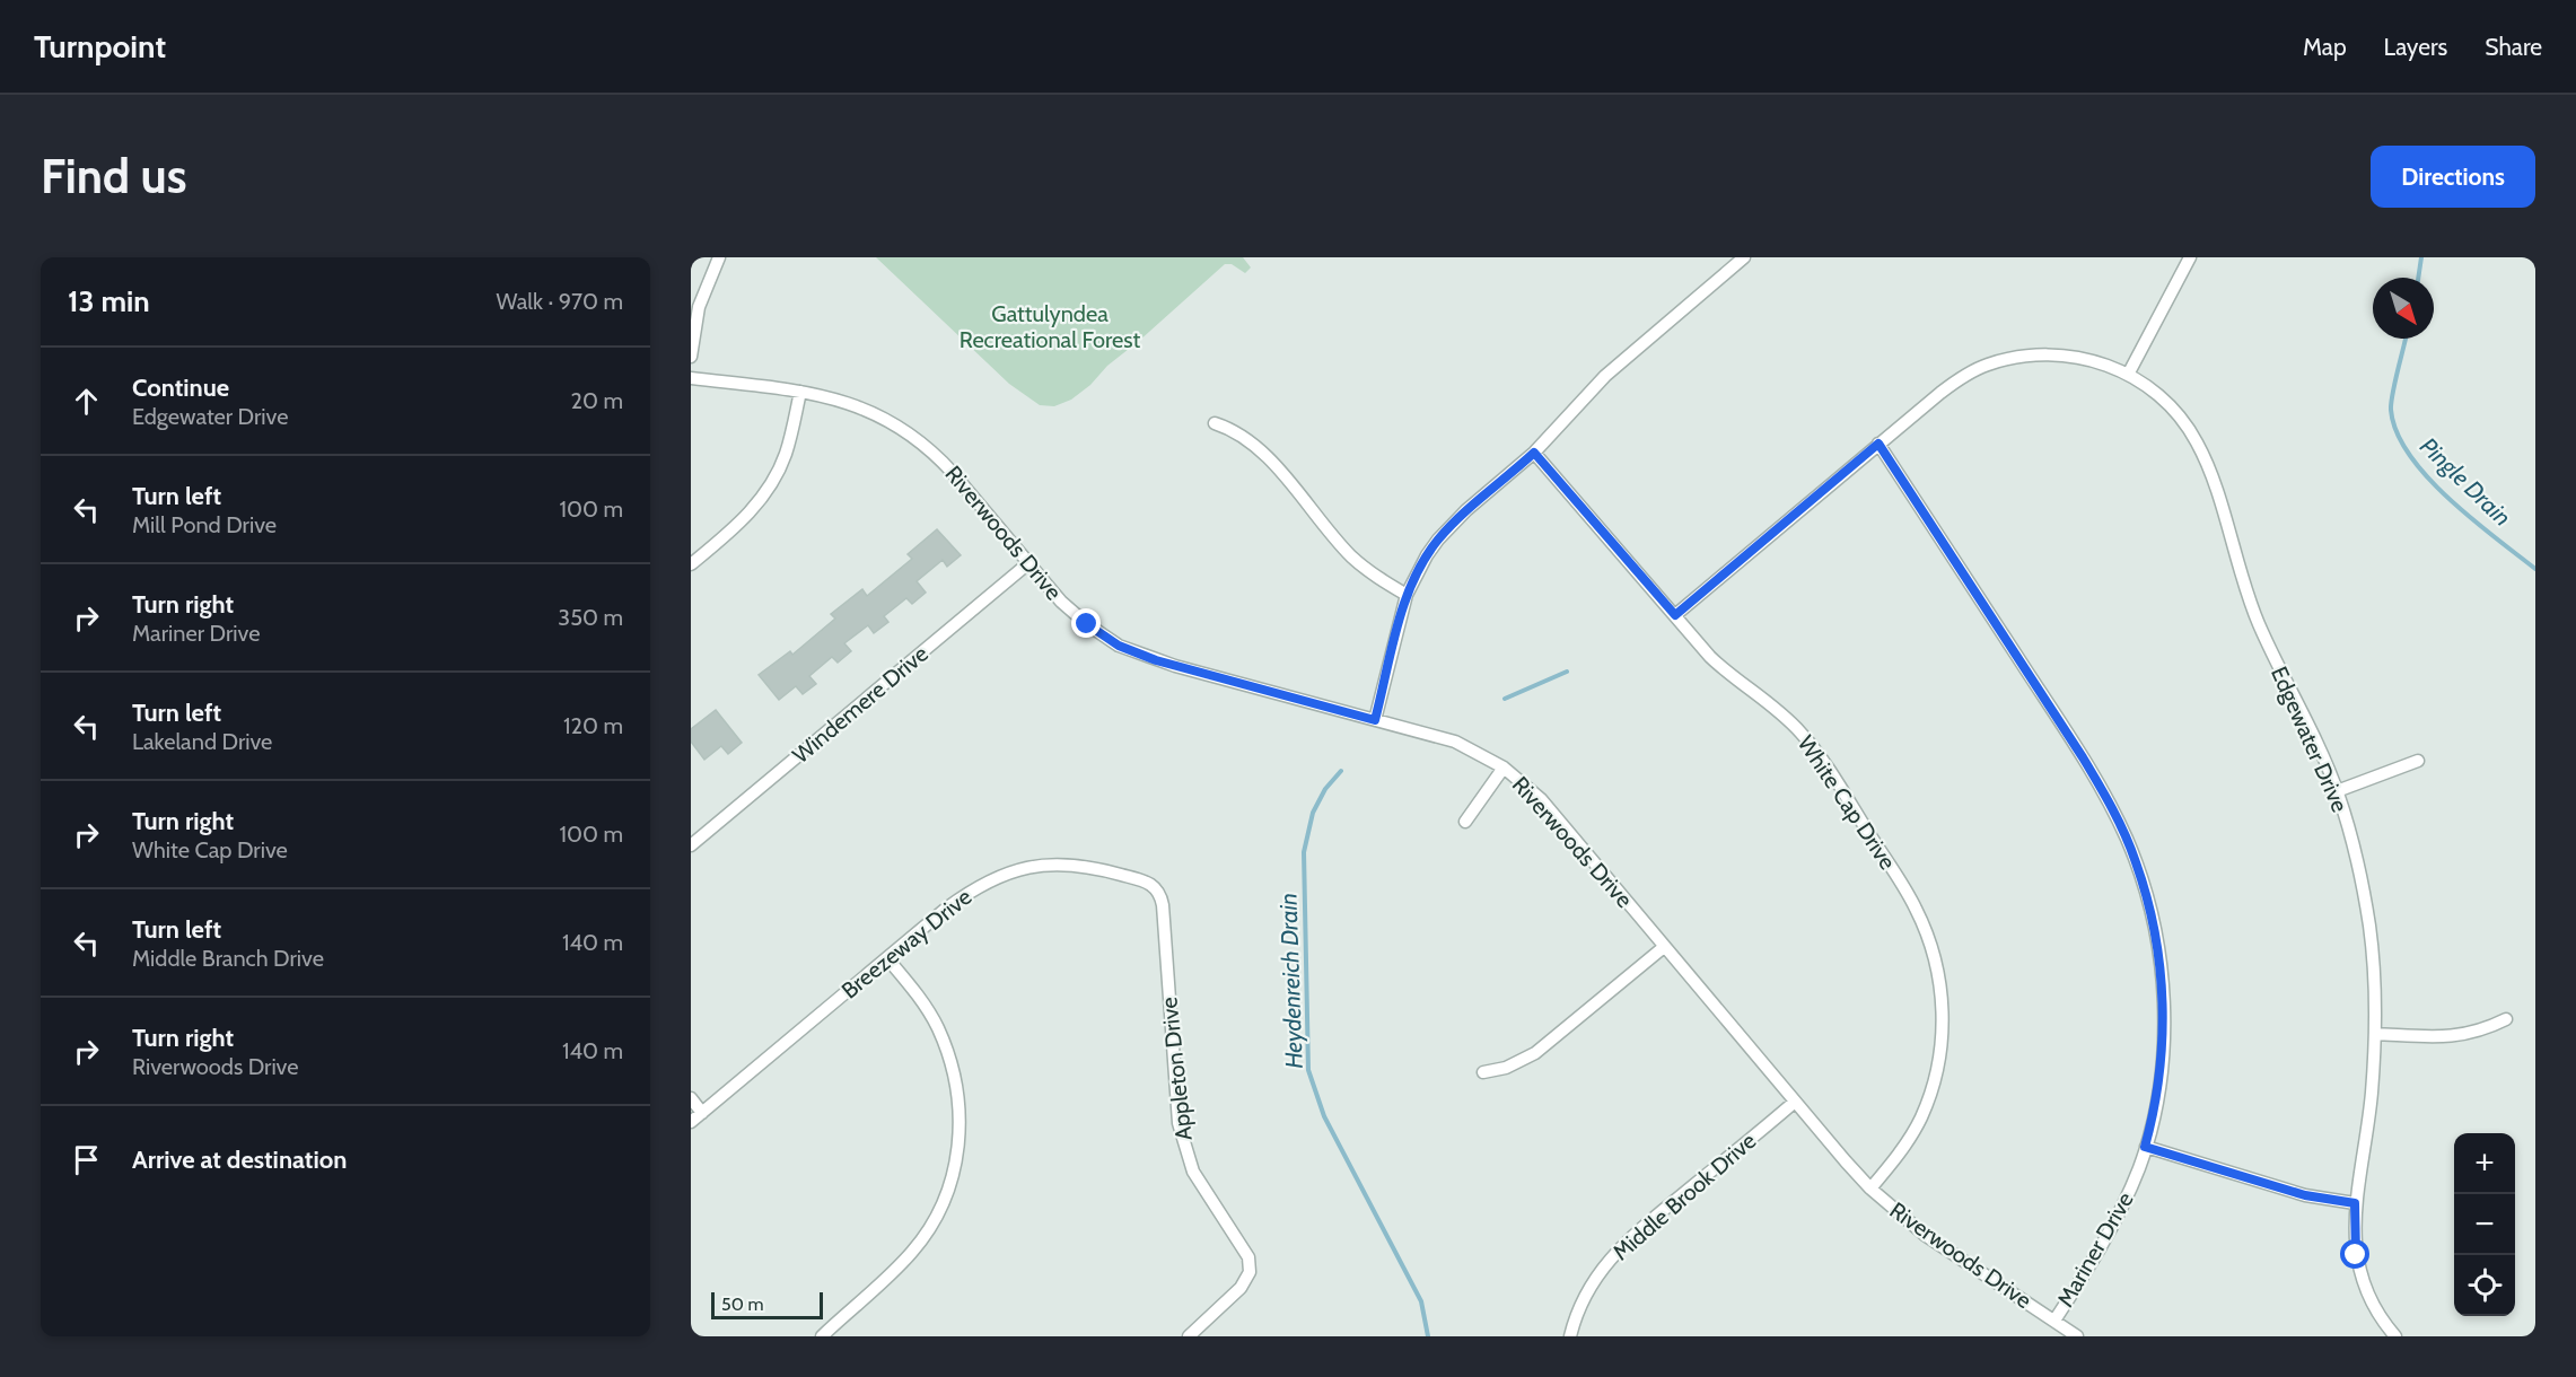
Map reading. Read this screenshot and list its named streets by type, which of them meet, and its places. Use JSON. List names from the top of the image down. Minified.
{"streets":{"street":["Riverwoods Drive","Windemere Drive","Edgewater Drive","White Cap Drive","Breezeway Drive","Appleton Drive","Middle Brook Drive","Mariner Drive"]},"crossings":[["Riverwoods Drive","Windemere Drive"],["Riverwoods Drive","White Cap Drive"],["Riverwoods Drive","Middle Brook Drive"],["Riverwoods Drive","Mariner Drive"],["Edgewater Drive","White Cap Drive"],["Edgewater Drive","Mariner Drive"],["Breezeway Drive","Appleton Drive"]],"water":["Pingle Drain","Heydenreich Drain"],"parks":["Gattulyndea Recreational Forest"],"scale_bar":"50 m","north":"bottom right","page":{"header":"Turnpoint","nav":["Map","Layers","Share"],"buttons":"Directions","title":"Find us","heading":["13 min","Walk · 970 m"],"list":[["Continue","Edgewater Drive","20 m"],["Turn left","Mill Pond Drive","100 m"],["Turn right","Mariner Drive","350 m"],["Turn left","Lakeland Drive","120 m"],["Turn right","White Cap Drive","100 m"],["Turn left","Middle Branch Drive","140 m"],["Turn right","Riverwoods Drive","140 m"],"Arrive at destination"],"map_buttons":["+","−"],"scale":"50 m"}}
